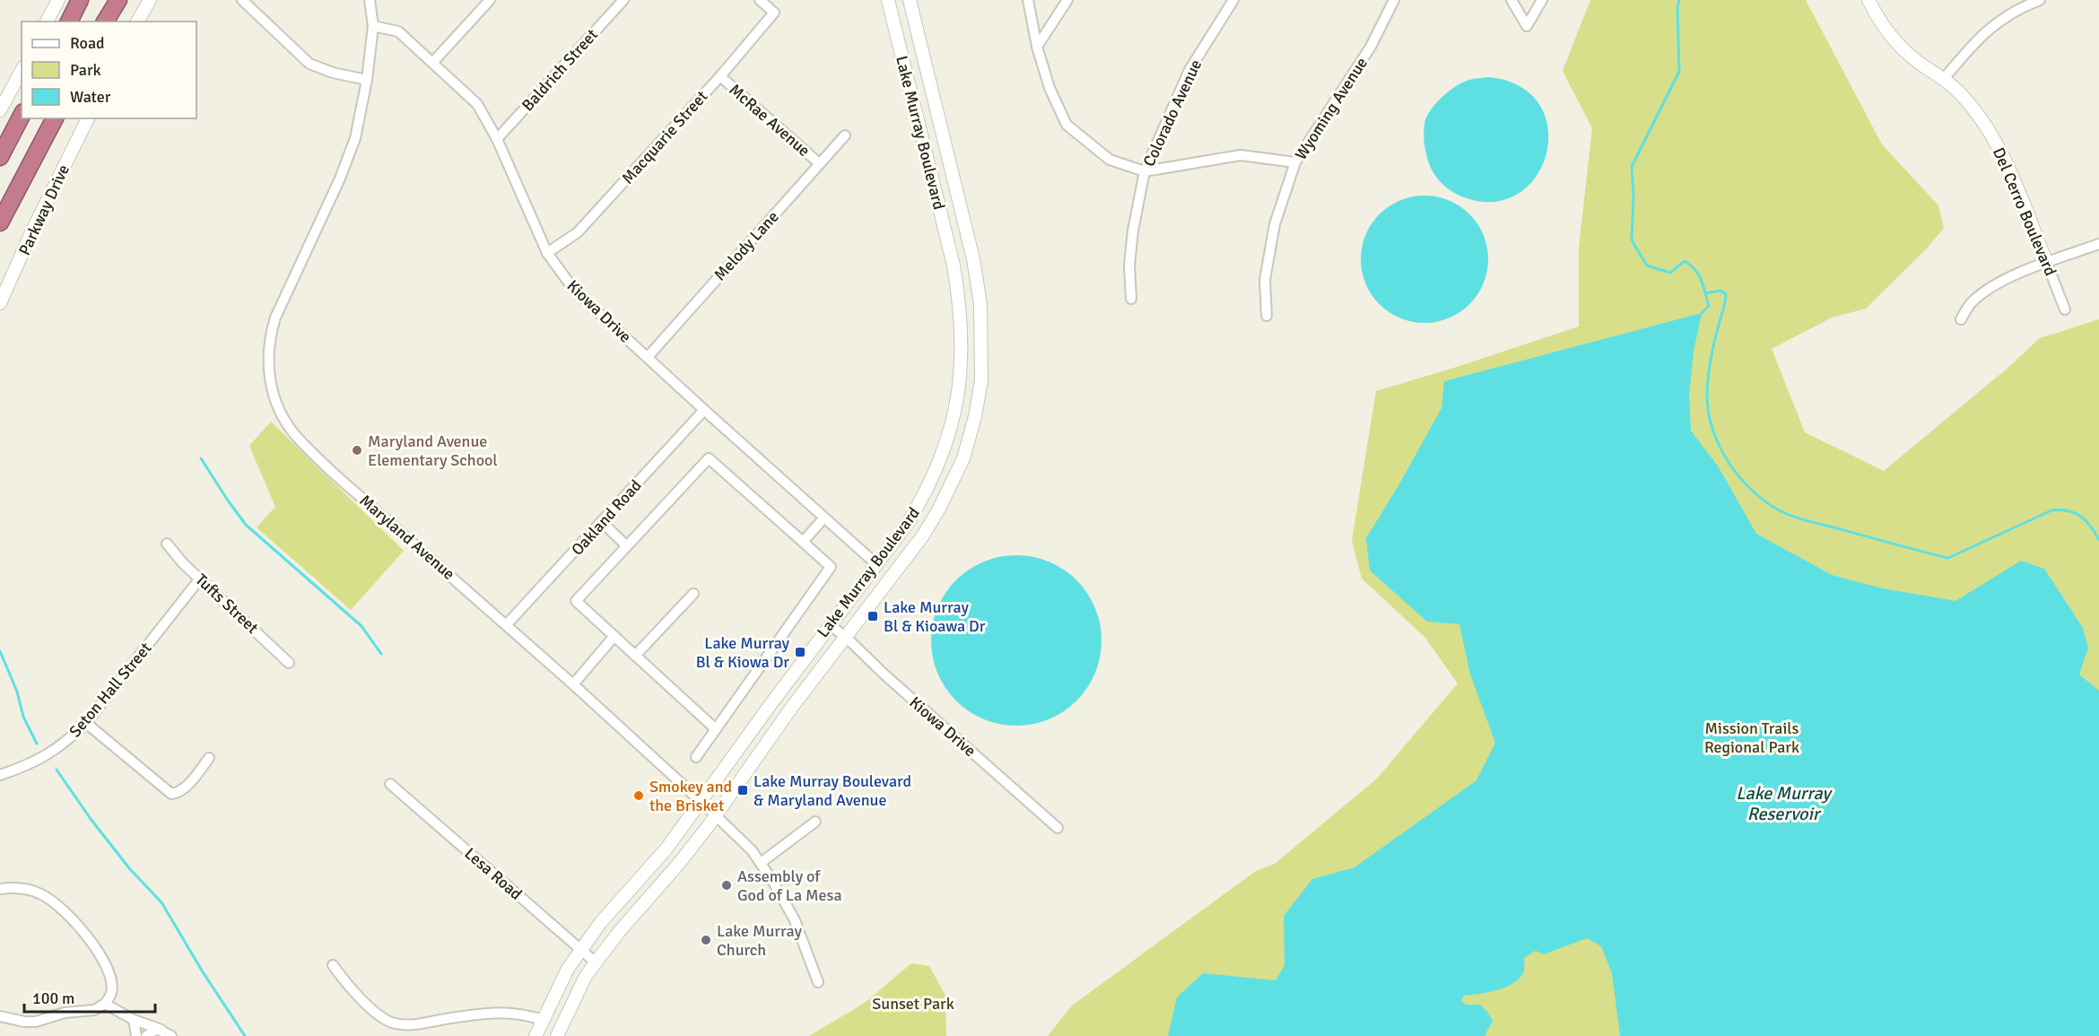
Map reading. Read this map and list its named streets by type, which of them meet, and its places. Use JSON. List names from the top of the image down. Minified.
{"streets":{"main road":["Lake Murray Boulevard","Parkway Drive","Del Cerro Boulevard"],"street":["Baldrich Street","Wyoming Avenue","Colorado Avenue","McRae Avenue","Macquarie Street","Melody Lane","Kiowa Drive","Oakland Road","Maryland Avenue","Tufts Street","Seton Hall Street","Lesa Road"]},"crossings":[["Baldrich Street","Kiowa Drive"],["McRae Avenue","Macquarie Street"],["McRae Avenue","Melody Lane"],["Lake Murray Boulevard","Kiowa Drive"],["Lake Murray Boulevard","Maryland Avenue"],["Lake Murray Boulevard","Lesa Road"],["Macquarie Street","Kiowa Drive"],["Melody Lane","Kiowa Drive"],["Kiowa Drive","Oakland Road"],["Kiowa Drive","Maryland Avenue"],["Oakland Road","Maryland Avenue"],["Tufts Street","Seton Hall Street"]],"water":["Lake Murray Reservoir"],"parks":["Mission Trails Regional Park","Sunset Park"],"places":{"other":["Maryland Avenue Elementary School","Smokey and the Brisket","Assembly of God of La Mesa","Lake Murray Church"],"transit":["Lake Murray Bl & Kioawa Dr","Lake Murray Bl & Kiowa Dr","Lake Murray Boulevard & Maryland Avenue"]},"legend":["Road","Park","Water"],"scale_bar":"100 m"}
